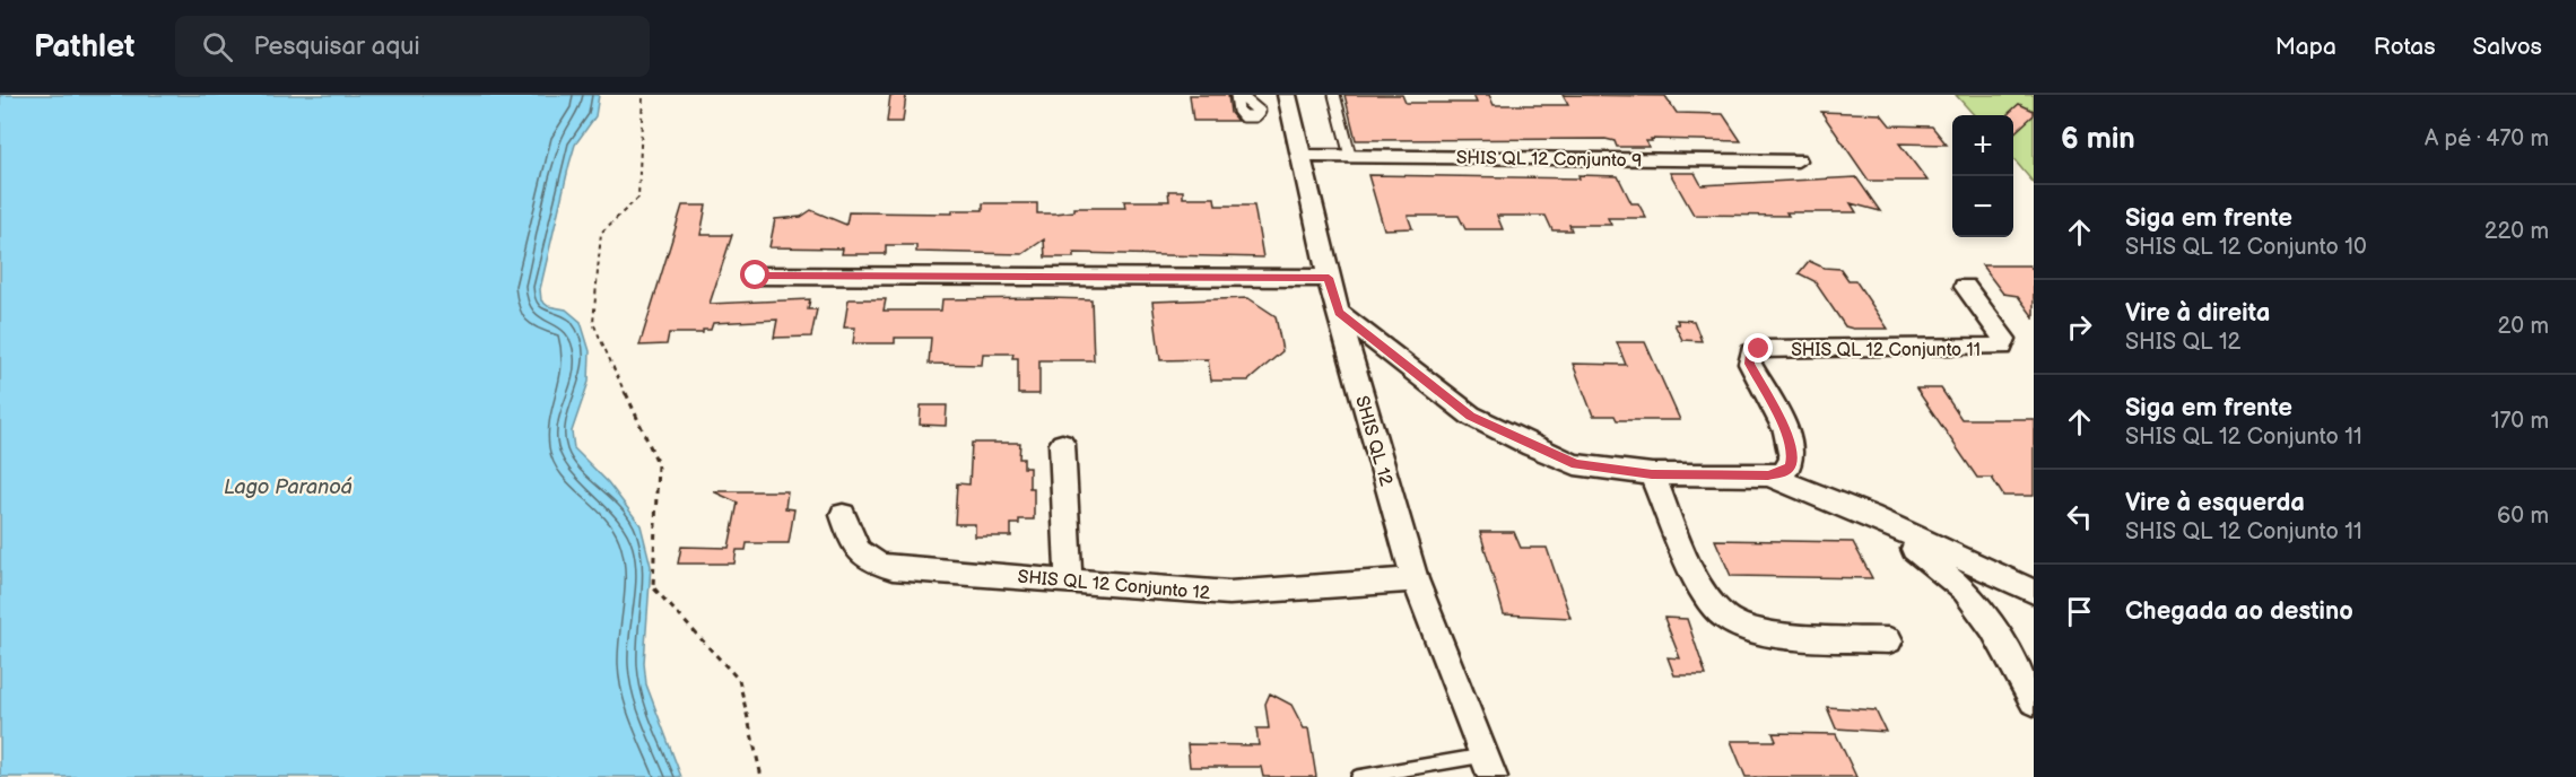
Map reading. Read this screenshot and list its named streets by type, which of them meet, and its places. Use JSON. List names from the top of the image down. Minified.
{"streets":{"street":["SHIS QL 12 Conjunto 9","SHIS QL 12 Conjunto 11","SHIS QL 12","SHIS QL 12 Conjunto 12"]},"crossings":[["SHIS QL 12 Conjunto 9","SHIS QL 12"],["SHIS QL 12","SHIS QL 12 Conjunto 12"]],"water":["Lago Paranoá"],"page":{"header":"Pathlet","search":"Pesquisar aqui","nav":["Mapa","Rotas","Salvos"],"heading":["6 min","A pé · 470 m"],"map_buttons":["+","−"],"list":[["Siga em frente","SHIS QL 12 Conjunto 10","220 m"],["Vire à direita","SHIS QL 12","20 m"],["Siga em frente","SHIS QL 12 Conjunto 11","170 m"],["Vire à esquerda","SHIS QL 12 Conjunto 11","60 m"],"Chegada ao destino"]}}
